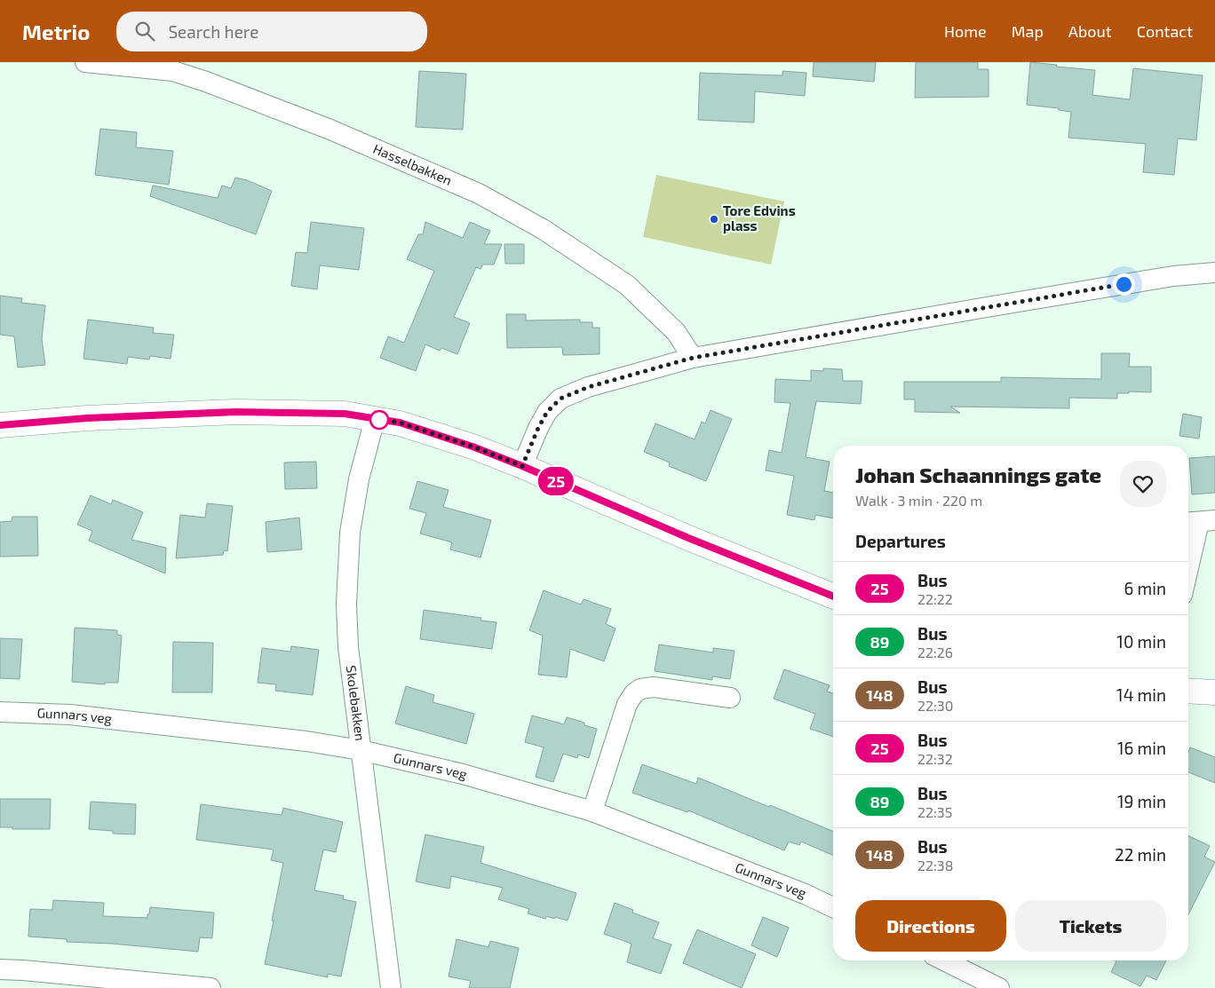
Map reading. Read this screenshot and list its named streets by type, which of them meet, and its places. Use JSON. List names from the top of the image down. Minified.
{"streets":{"street":["Hasselbakken","Skolebakken","Gunnars veg"]},"crossings":[["Skolebakken","Gunnars veg"]],"places":["Tore Edvins plass"],"lines":["bus line 25"],"page":{"header":"Metrio","search":"Search here","nav":["Home","Map","About","Contact"],"on_map":"25","heading":[["Johan Schaannings gate","Walk · 3 min · 220 m"],"Departures"],"list":[{"mark":"25","name":"Bus","note":"22:22","value":"6 min"},{"mark":"89","name":"Bus","note":"22:26","value":"10 min"},{"mark":"148","name":"Bus","note":"22:30","value":"14 min"},{"mark":"25","name":"Bus","note":"22:32","value":"16 min"},{"mark":"89","name":"Bus","note":"22:35","value":"19 min"},{"mark":"148","name":"Bus","note":"22:38","value":"22 min"}],"buttons":["Directions","Tickets"]}}
